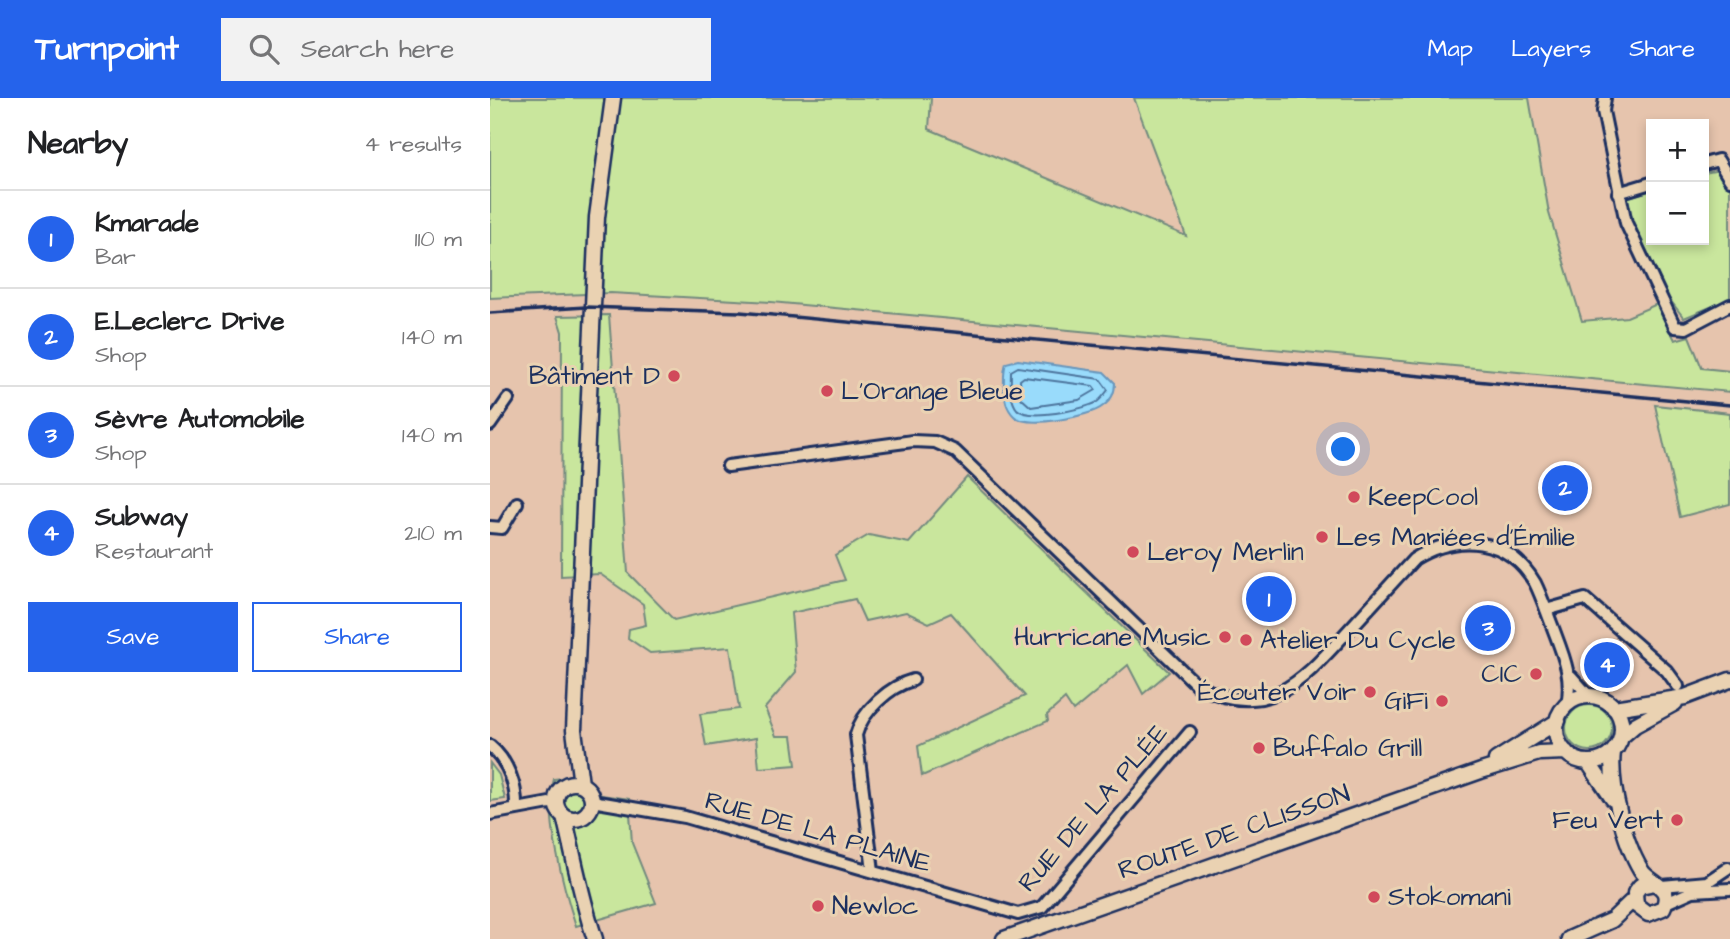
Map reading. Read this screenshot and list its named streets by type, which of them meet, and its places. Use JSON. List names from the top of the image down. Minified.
{"streets":{"main road":["ROUTE DE CLISSON"],"street":["RUE DE LA PLÉE","RUE DE LA PLAINE"]},"crossings":[["RUE DE LA PLÉE","RUE DE LA PLAINE"]],"places":["Bâtiment D","L'Orange Bleue","KeepCool","Les Mariées d'Émilie","Leroy Merlin","Hurricane Music","Atelier Du Cycle","CIC","Écouter Voir","GiFi","Buffalo Grill","Feu Vert","Stokomani","Newloc"],"page":{"header":"Turnpoint","search":"Search here","nav":["Map","Layers","Share"],"heading":["Nearby","4 results"],"map_buttons":["+","−"],"list":[{"mark":"1","name":"Kmarade","note":"Bar","value":"110 m"},{"mark":"2","name":"E.Leclerc Drive","note":"Shop","value":"140 m"},{"mark":"3","name":"Sèvre Automobile","note":"Shop","value":"140 m"},{"mark":"4","name":"Subway","note":"Restaurant","value":"210 m"}],"pins":["2","1","3","4"],"buttons":["Save","Share"]}}
